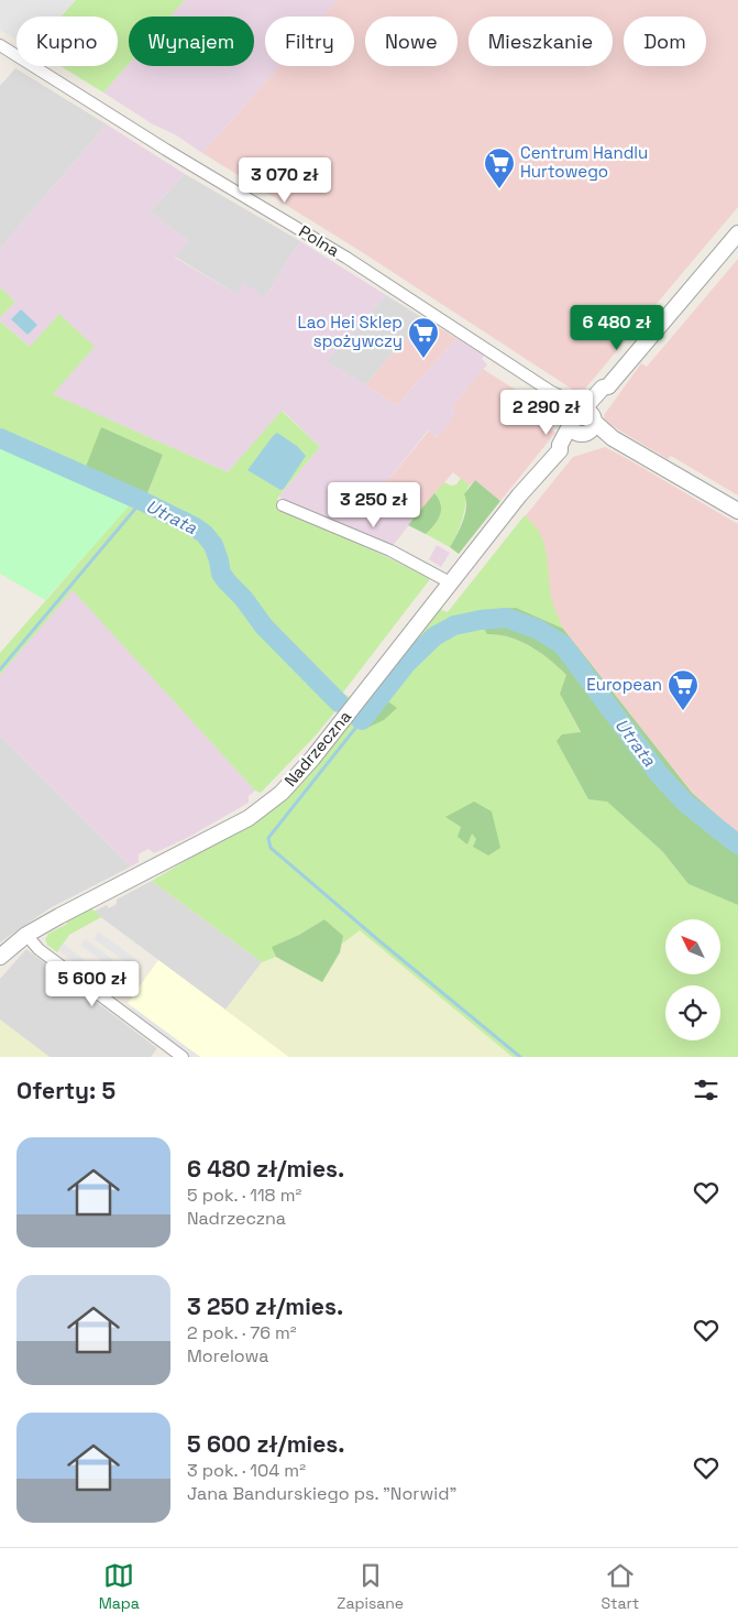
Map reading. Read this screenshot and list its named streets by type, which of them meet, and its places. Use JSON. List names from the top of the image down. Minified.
{"streets":{"street":["Polna","Nadrzeczna"]},"crossings":[["Polna","Nadrzeczna"]],"water":["Utrata"],"places":{"supermarket":["Centrum Handlu Hurtowego","Lao Hei Sklep spożywczy","European"]},"north":"top left","page":{"chip":["Kupno","Wynajem","Filtry","Nowe","Mieszkanie","Dom"],"price":["3 070 zł","6 480 zł","2 290 zł","3 250 zł","5 600 zł"],"heading":"Oferty: 5","list":[{"name":"6 480 zł/mies.","note":"5 pok. · 118 m² · Nadrzeczna"},{"name":"3 250 zł/mies.","note":"2 pok. · 76 m² · Morelowa"},{"name":"5 600 zł/mies.","note":"3 pok. · 104 m² · Jana Bandurskiego ps. \"Norwid\""}],"tabs":["Mapa","Zapisane","Start"]}}
